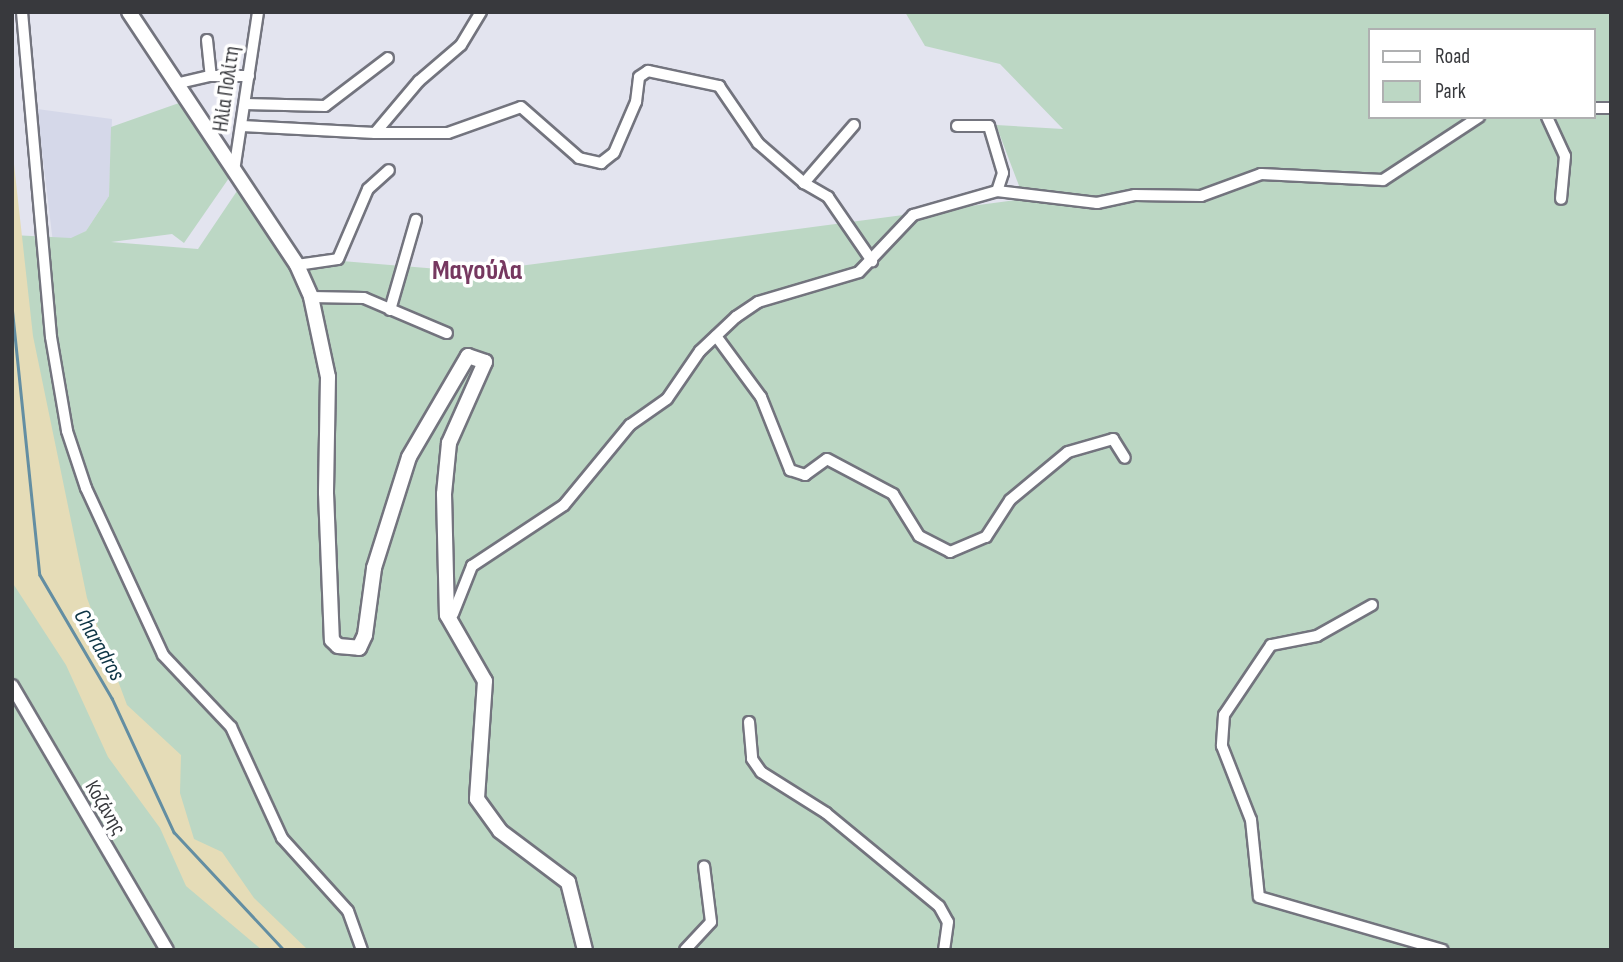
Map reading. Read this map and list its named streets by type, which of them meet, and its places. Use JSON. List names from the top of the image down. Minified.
{"streets":{"street":["Ηλία Πολίτη","Κοζάνης"]},"districts":["Μαγούλα"],"water":["Charadros"],"legend":["Road","Park"]}
